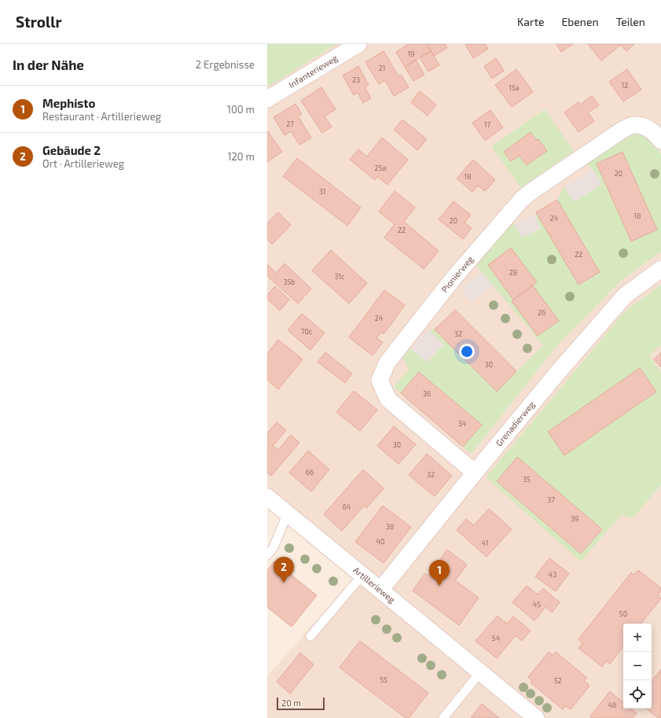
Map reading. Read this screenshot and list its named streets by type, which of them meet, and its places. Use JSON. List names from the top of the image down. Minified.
{"streets":{"street":["Infanterieweg","Pionierweg","Grenadierweg","Artillerieweg"]},"crossings":[["Pionierweg","Grenadierweg"],["Grenadierweg","Artillerieweg"]],"house_numbers":["19","21","23","12","15a","27","17","25a","20","18","31","18","24","20","22","22","28","31c","35b","26","24","70c","32","30","36","34","30","66","32","35","37","64","39","38","40","41","43","45","50","54","55","52","48"],"scale_bar":"20 m","page":{"header":"Strollr","nav":["Karte","Ebenen","Teilen"],"heading":["In der Nähe","2 Ergebnisse"],"list":[{"mark":"1","name":"Mephisto","note":"Restaurant · Artillerieweg","value":"100 m"},{"mark":"2","name":"Gebäude 2","note":"Ort · Artillerieweg","value":"120 m"}],"pins":["2","1"],"map_buttons":["+","−"],"scale":"20 m"}}
